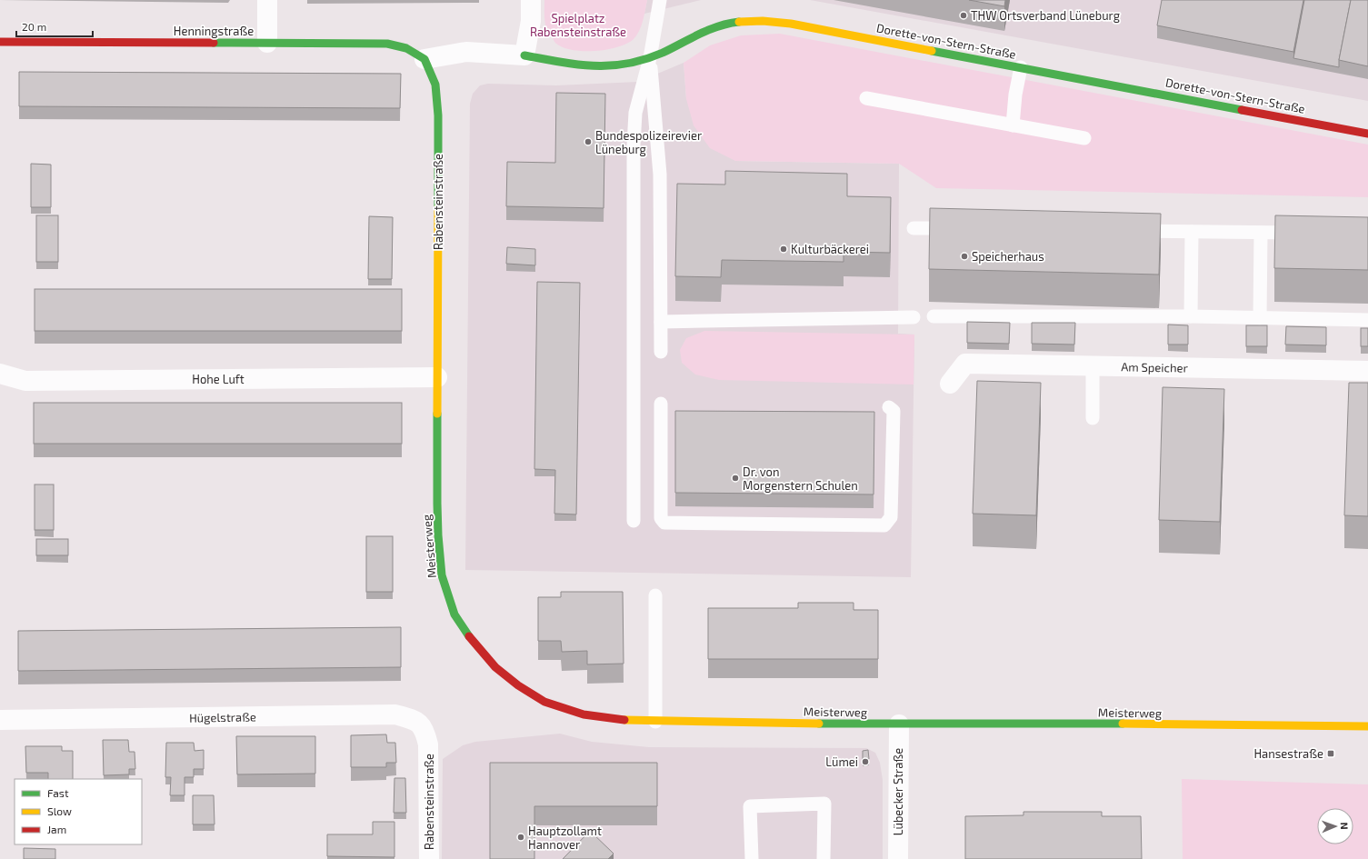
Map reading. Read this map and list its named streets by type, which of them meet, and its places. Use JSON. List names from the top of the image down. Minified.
{"streets":{"street":["Henningstraße","Dorette-von-Stern-Straße","Rabensteinstraße","Am Speicher","Hohe Luft","Meisterweg","Hügelstraße","Lübecker Straße"]},"crossings":[["Henningstraße","Rabensteinstraße"],["Rabensteinstraße","Hohe Luft"],["Rabensteinstraße","Meisterweg"],["Rabensteinstraße","Hügelstraße"],["Meisterweg","Lübecker Straße"]],"parks":["Spielplatz Rabensteinstraße"],"places":{"other":["THW Ortsverband Lüneburg","Bundespolizeirevier Lüneburg","Kulturbäckerei","Speicherhaus","Dr. von Morgenstern Schulen","Lümei","Hauptzollamt Hannover"],"transit":["Hansestraße"]},"legend":["Fast","Slow","Jam"],"scale_bar":"20 m","north":"right"}
